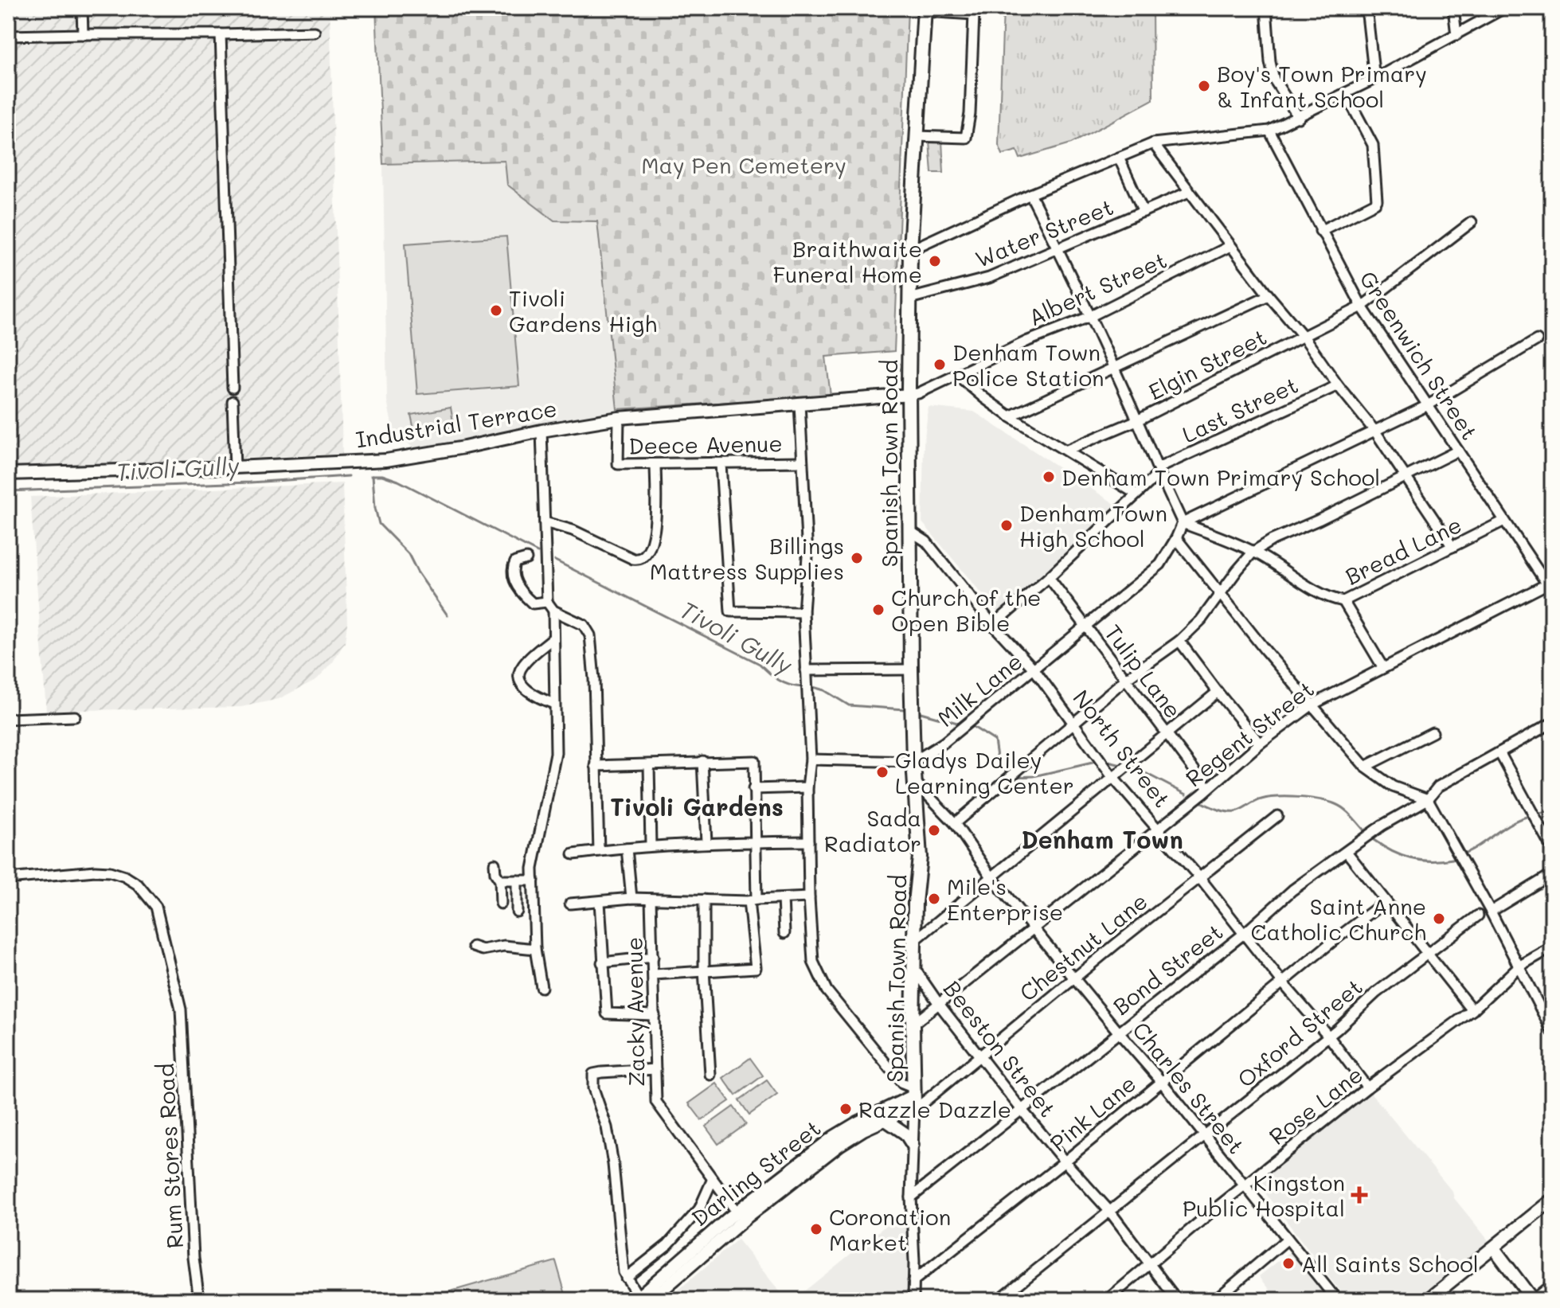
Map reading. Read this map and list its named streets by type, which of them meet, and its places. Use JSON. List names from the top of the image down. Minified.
{"streets":{"main road":["Spanish Town Road"],"street":["Water Street","Albert Street","Greenwich Street","Elgin Street","Last Street","Industrial Terrace","Deece Avenue","Bread Lane","Tulip Lane","Milk Lane","Regent Street","North Street","Chestnut Lane","Bond Street","Zacky Avenue","Oxford Street","Beeston Street","Charles Street","Rose Lane","Pink Lane","Rum Stores Road","Darling Street"]},"crossings":[["Water Street","Spanish Town Road"],["Albert Street","Industrial Terrace"],["Albert Street","Spanish Town Road"],["Greenwich Street","Elgin Street"],["Greenwich Street","Bread Lane"],["Greenwich Street","Regent Street"],["Industrial Terrace","Deece Avenue"],["Industrial Terrace","Spanish Town Road"],["Spanish Town Road","Milk Lane"],["Spanish Town Road","Regent Street"],["Spanish Town Road","North Street"],["Spanish Town Road","Chestnut Lane"],["Spanish Town Road","Bond Street"],["Spanish Town Road","Beeston Street"],["Spanish Town Road","Charles Street"],["Spanish Town Road","Pink Lane"],["Spanish Town Road","Darling Street"],["Bread Lane","Milk Lane"],["Tulip Lane","Milk Lane"],["Tulip Lane","Regent Street"],["Milk Lane","North Street"],["Regent Street","North Street"],["Regent Street","Beeston Street"],["Regent Street","Charles Street"],["North Street","Chestnut Lane"],["North Street","Bond Street"],["North Street","Oxford Street"],["North Street","Rose Lane"],["North Street","Pink Lane"],["Chestnut Lane","Beeston Street"],["Chestnut Lane","Charles Street"],["Chestnut Lane","Darling Street"],["Bond Street","Beeston Street"],["Bond Street","Charles Street"],["Zacky Avenue","Darling Street"],["Oxford Street","Beeston Street"],["Oxford Street","Charles Street"],["Beeston Street","Rose Lane"],["Beeston Street","Pink Lane"],["Charles Street","Rose Lane"],["Charles Street","Pink Lane"]],"districts":["Tivoli Gardens","Denham Town"],"water":["Tivoli Gully"],"parks":["May Pen Cemetery"],"places":{"other":["Boy's Town Primary & Infant School","Braithwaite Funeral Home","Tivoli Gardens High","Denham Town Police Station","Denham Town Primary School","Denham Town High School","Billings Mattress Supplies","Church of the Open Bible","Gladys Dailey Learning Center","Sada Radiator","Mile's Enterprise","Saint Anne Catholic Church","Razzle Dazzle","Coronation Market","All Saints School"],"health":["Kingston Public Hospital"]}}
